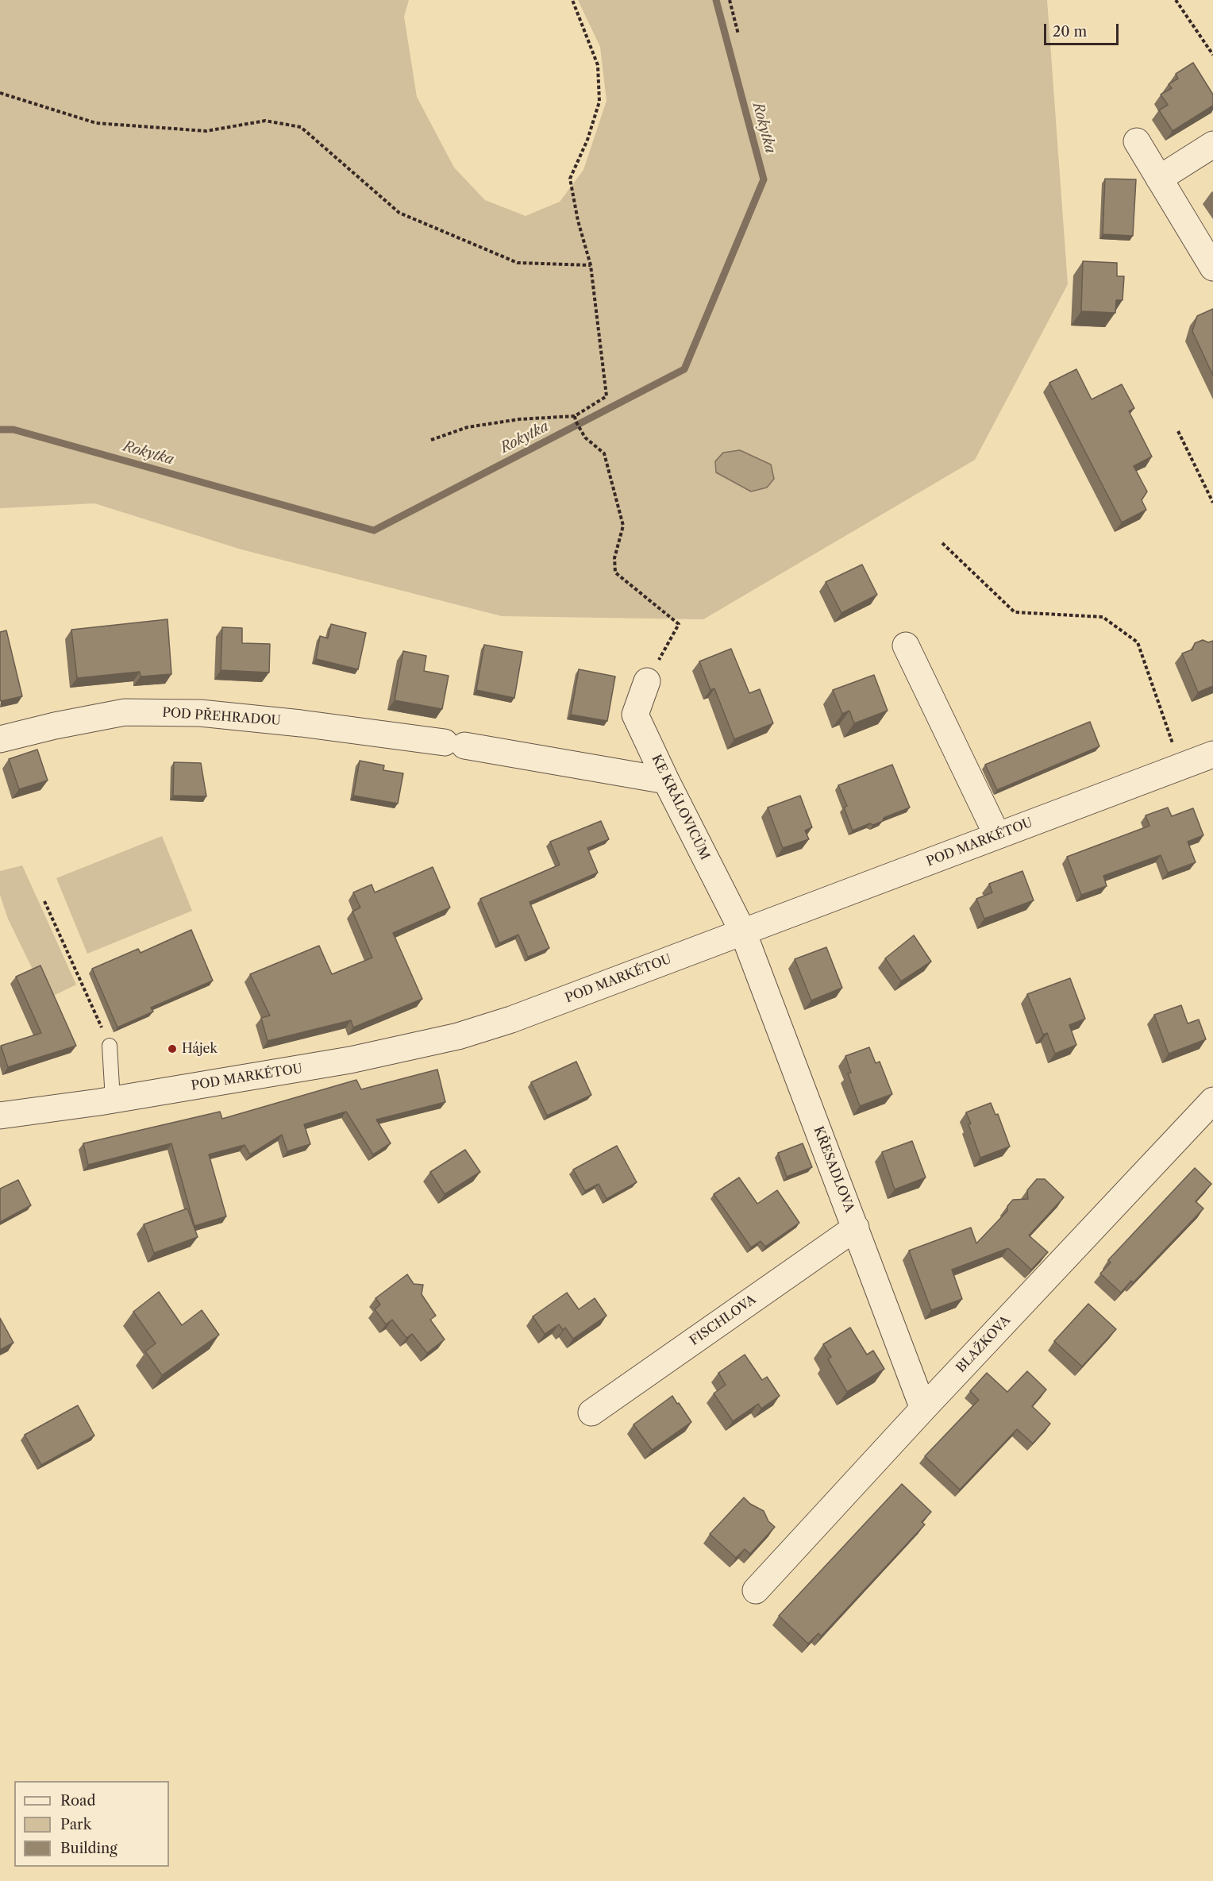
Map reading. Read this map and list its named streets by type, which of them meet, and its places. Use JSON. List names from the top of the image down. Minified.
{"streets":{"street":["POD PŘEHRADOU","KE KRÁLOVICŮM","POD MARKÉTOU","KŘESADLOVA","FISCHLOVA","BLAŽKOVA"]},"crossings":[["POD PŘEHRADOU","KE KRÁLOVICŮM"],["KE KRÁLOVICŮM","POD MARKÉTOU"],["KE KRÁLOVICŮM","KŘESADLOVA"],["POD MARKÉTOU","KŘESADLOVA"],["KŘESADLOVA","FISCHLOVA"],["KŘESADLOVA","BLAŽKOVA"]],"water":["Rokytka"],"places":["Hájek"],"legend":["Road","Park","Building"],"scale_bar":"20 m"}
